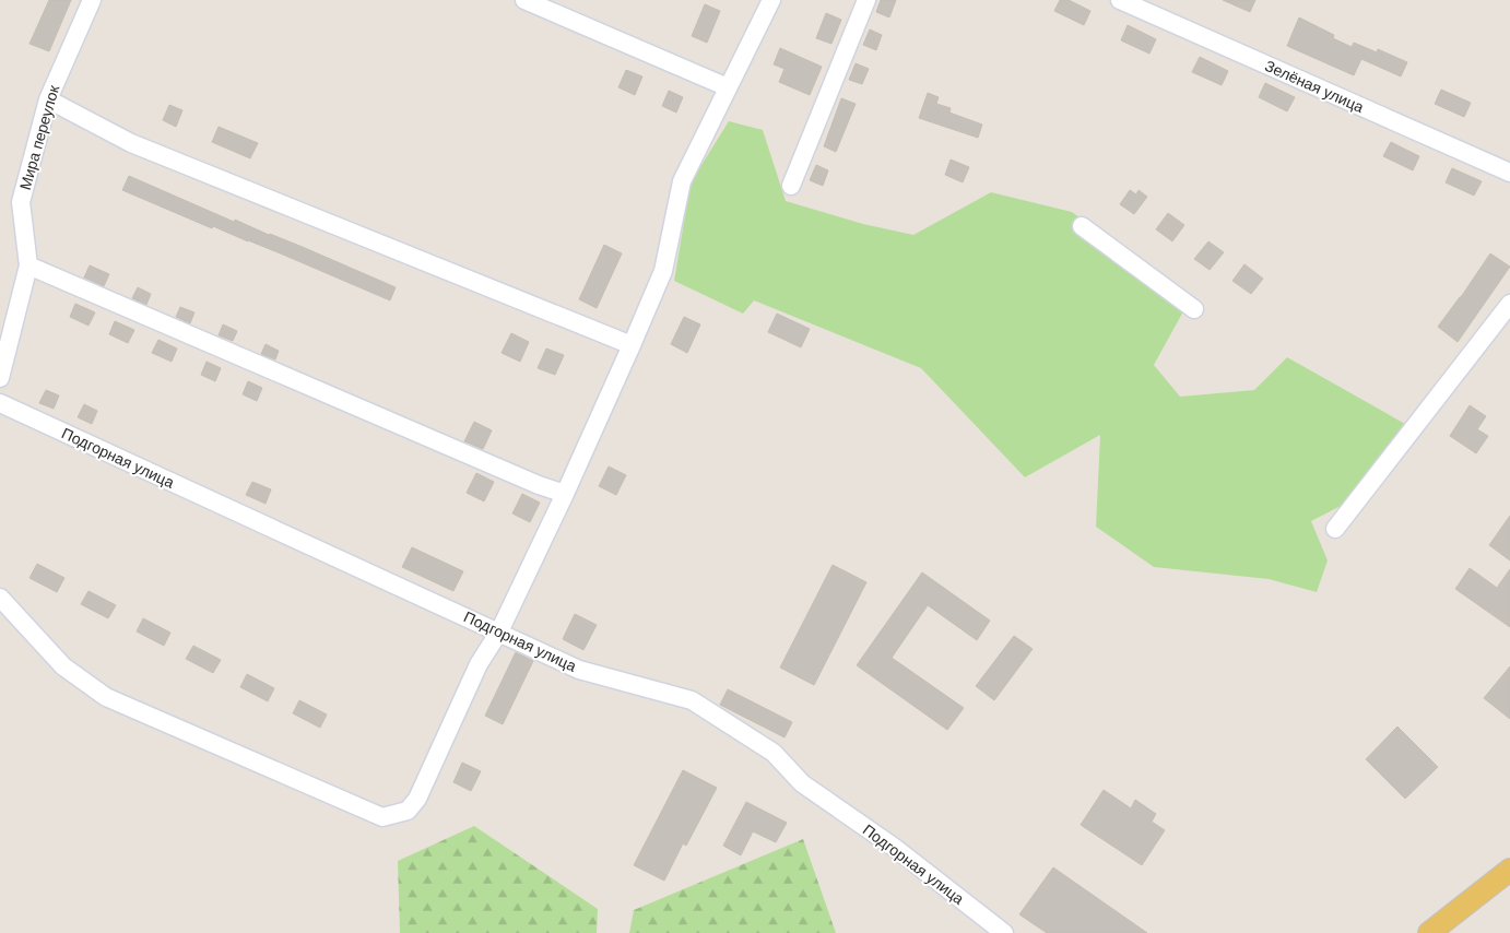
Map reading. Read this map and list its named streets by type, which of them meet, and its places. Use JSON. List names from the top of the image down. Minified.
{"streets":{"street":["Зелёная улица","Мира переулок","Подгорная улица"]}}
